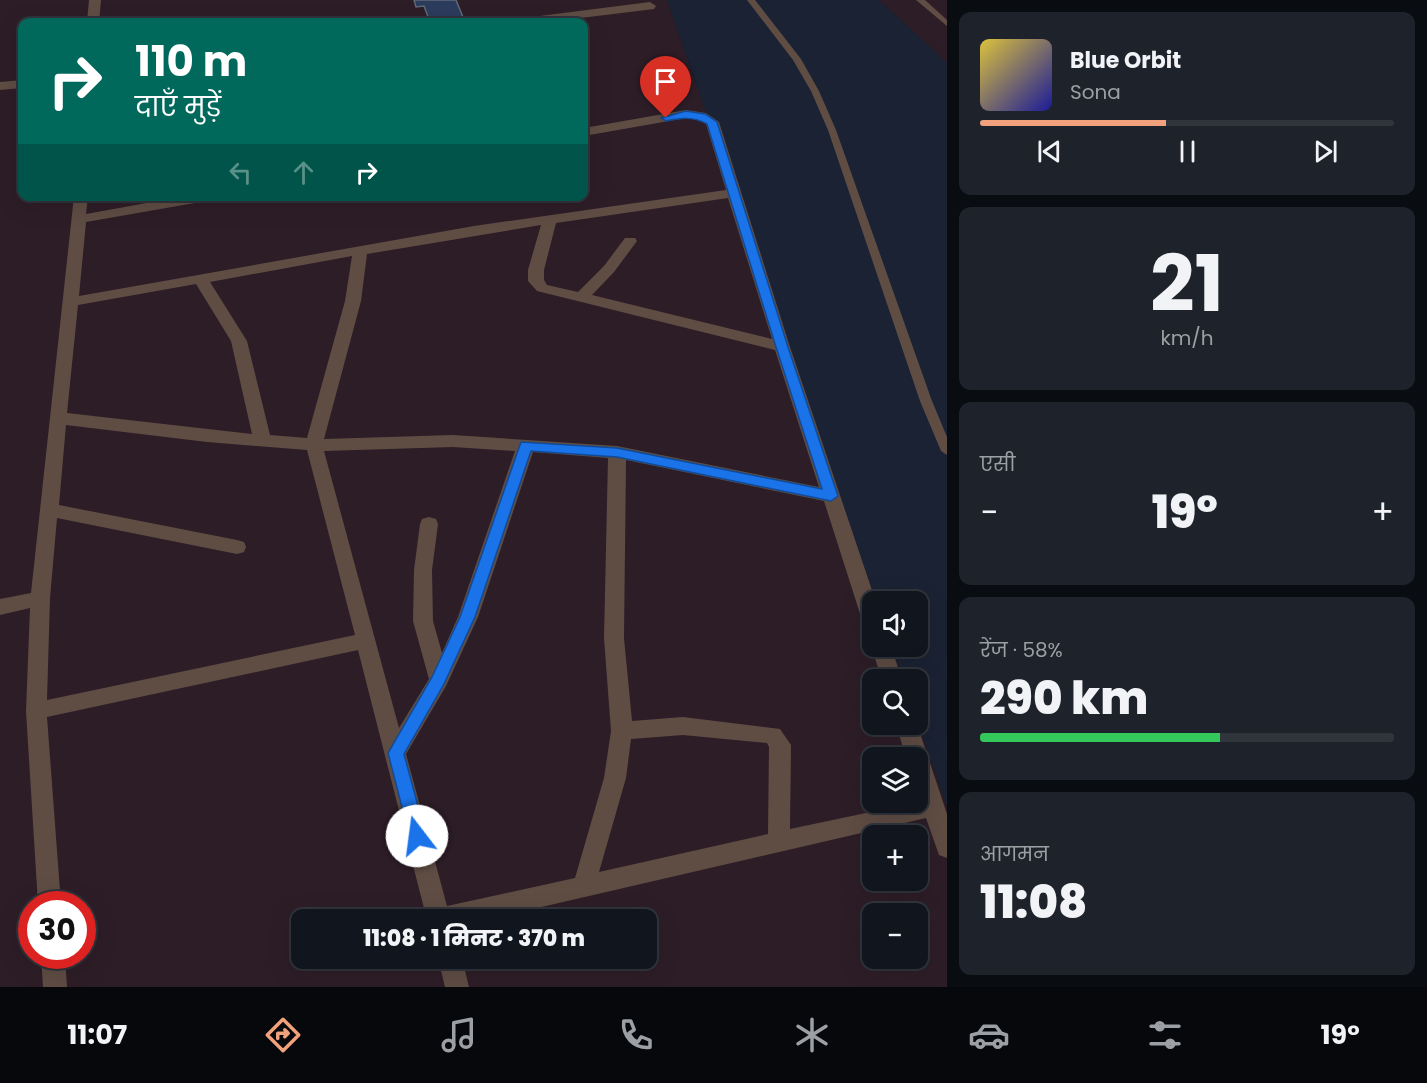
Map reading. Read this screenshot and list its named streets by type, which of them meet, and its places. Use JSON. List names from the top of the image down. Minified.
{"page":{"turn":["110 m","दाएँ मुड़ें"],"song":["Blue Orbit","Sona"],"tile":[["21","km/h"],"एसी",["रेंज · 58%","290 km"],["आगमन","11:08"]],"heat":["−","19°","+"],"map_buttons":["+","−"],"limit":"30","trip":"11:08 · 1 मिनट · 370 m","tabs":["11:07","19°"]}}
